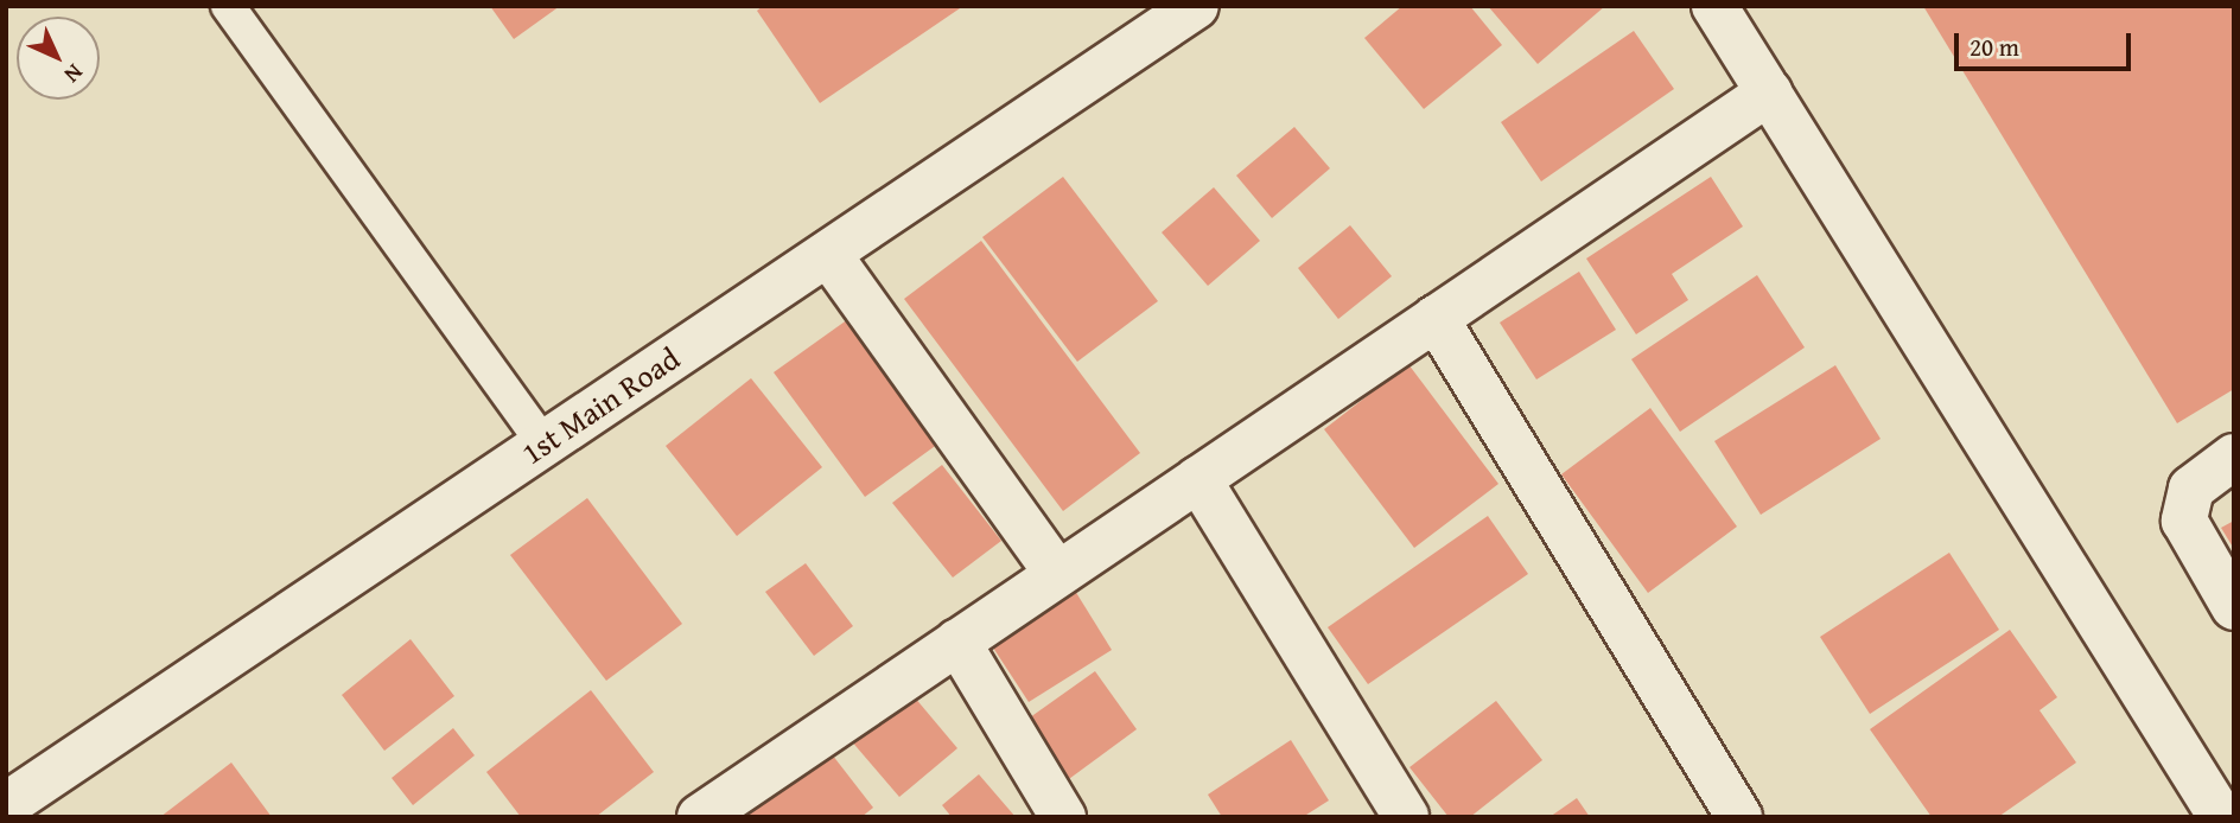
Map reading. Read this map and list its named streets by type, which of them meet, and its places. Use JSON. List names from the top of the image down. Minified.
{"streets":{"street":["1st Main Road"]},"scale_bar":"20 m","north":"bottom right"}
